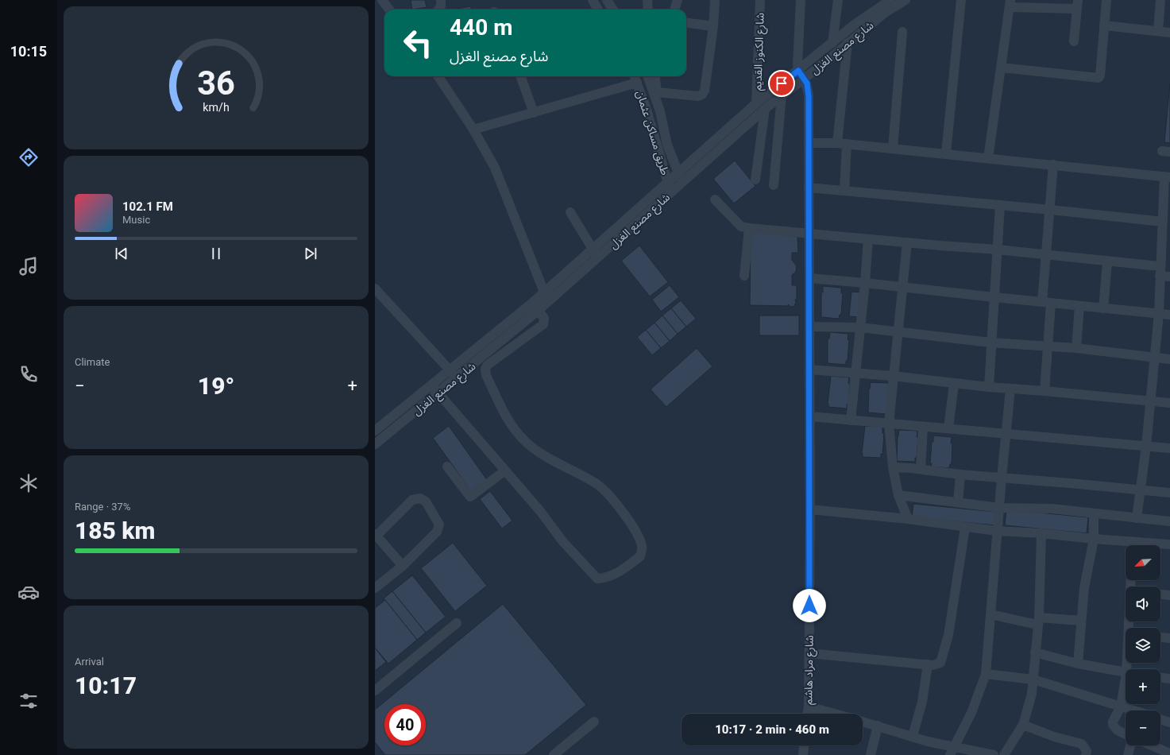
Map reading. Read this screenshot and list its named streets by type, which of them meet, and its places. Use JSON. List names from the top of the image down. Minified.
{"streets":{"street":["شارع مصنع الغزل","شارع الكنوز القديم","طريق مساكن عثمان","شارع مراد هاشم"]},"crossings":[["شارع مصنع الغزل","شارع الكنوز القديم"],["شارع مصنع الغزل","طريق مساكن عثمان"],["شارع مصنع الغزل","شارع مراد هاشم"]],"north":"bottom left","page":{"tabs":"10:15","turn":["440 m","شارع مصنع الغزل"],"song":["102.1 FM","Music"],"tile":["Climate",["Range · 37%","185 km"],["Arrival","10:17"]],"heat":["−","19°","+"],"map_buttons":["+","−"],"limit":"40","trip":"10:17 · 2 min · 460 m","gauge":["36","km/h"]}}
